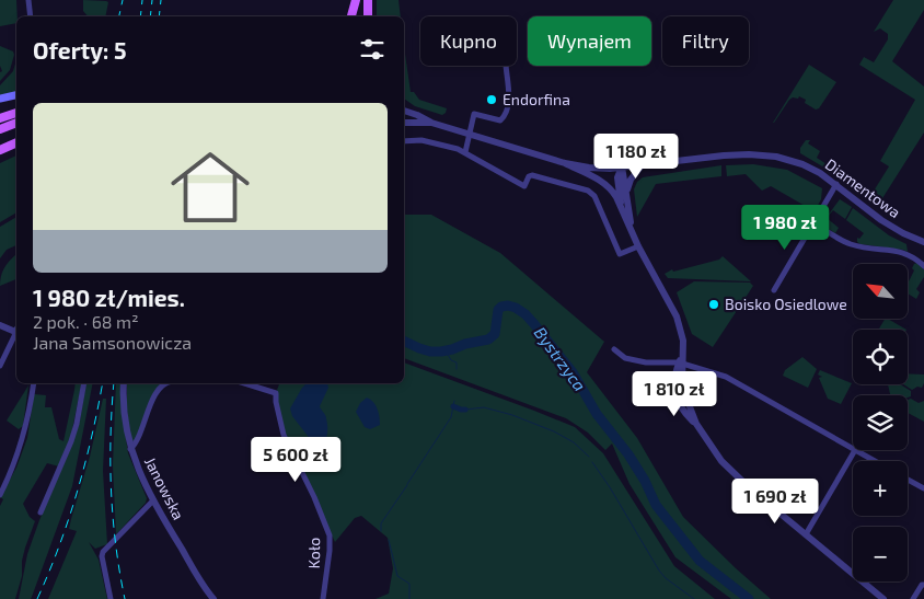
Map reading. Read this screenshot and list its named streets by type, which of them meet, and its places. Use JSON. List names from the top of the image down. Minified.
{"streets":{"street":["Diamentowa","Janowska","Koło"]},"water":["Bystrzyca"],"places":["Endorfina","Boisko Osiedlowe"],"north":"top left","page":{"chip":["Kupno","Wynajem","Filtry"],"heading":"Oferty: 5","list":[{"name":"1 980 zł/mies.","note":"2 pok. · 68 m² · Jana Samsonowicza"}],"price":["1 180 zł","1 980 zł","1 810 zł","5 600 zł","1 690 zł"],"map_buttons":["+","−"]}}
